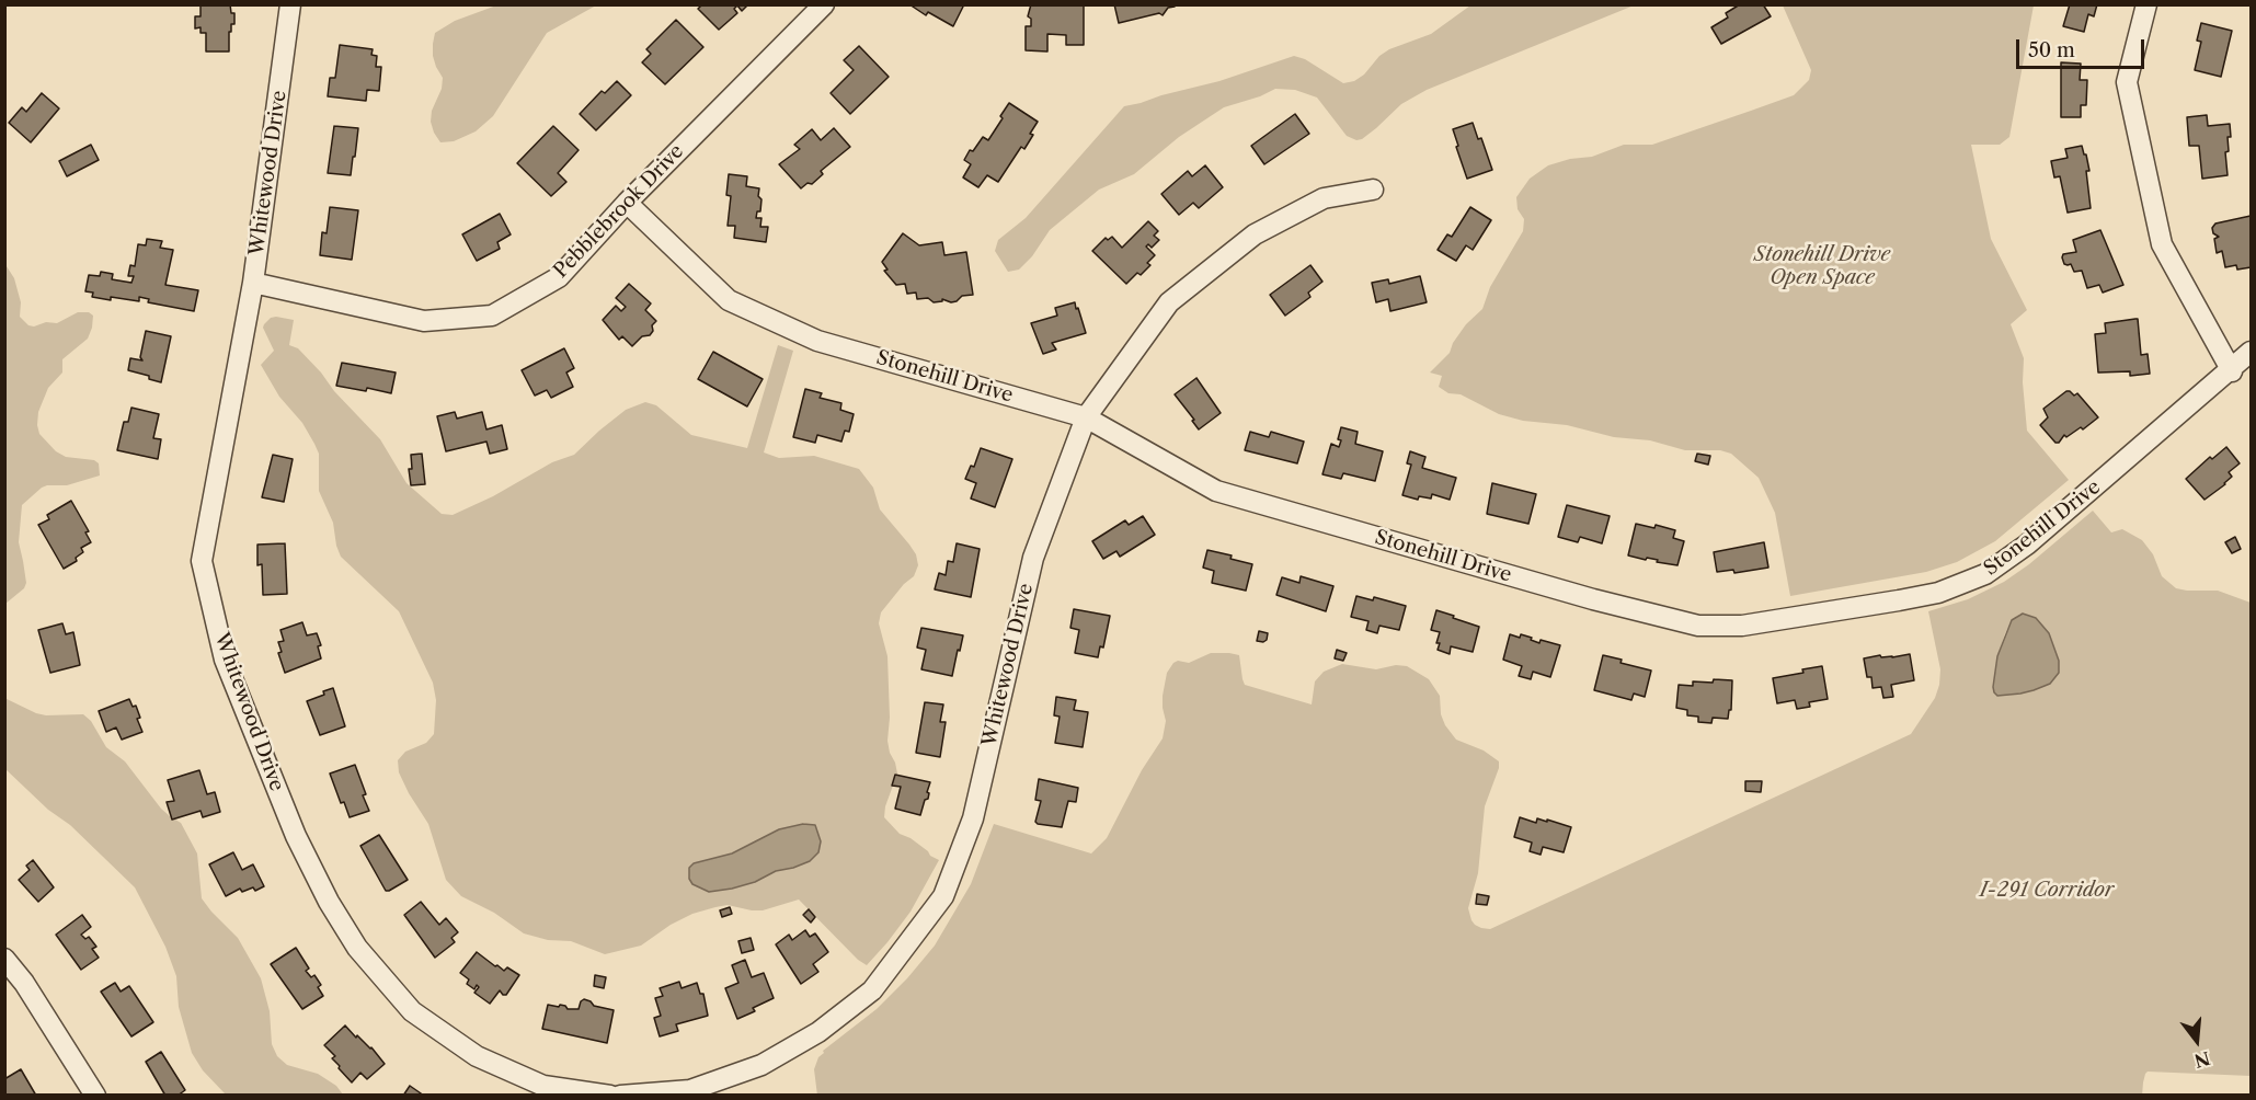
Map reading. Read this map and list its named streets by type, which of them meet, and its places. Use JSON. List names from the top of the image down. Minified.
{"streets":{"street":["Whitewood Drive","Pebblebrook Drive","Stonehill Drive"]},"crossings":[["Whitewood Drive","Pebblebrook Drive"],["Whitewood Drive","Stonehill Drive"],["Pebblebrook Drive","Stonehill Drive"]],"parks":["Stonehill Drive Open Space","I-291 Corridor"],"scale_bar":"50 m","north":"bottom"}
